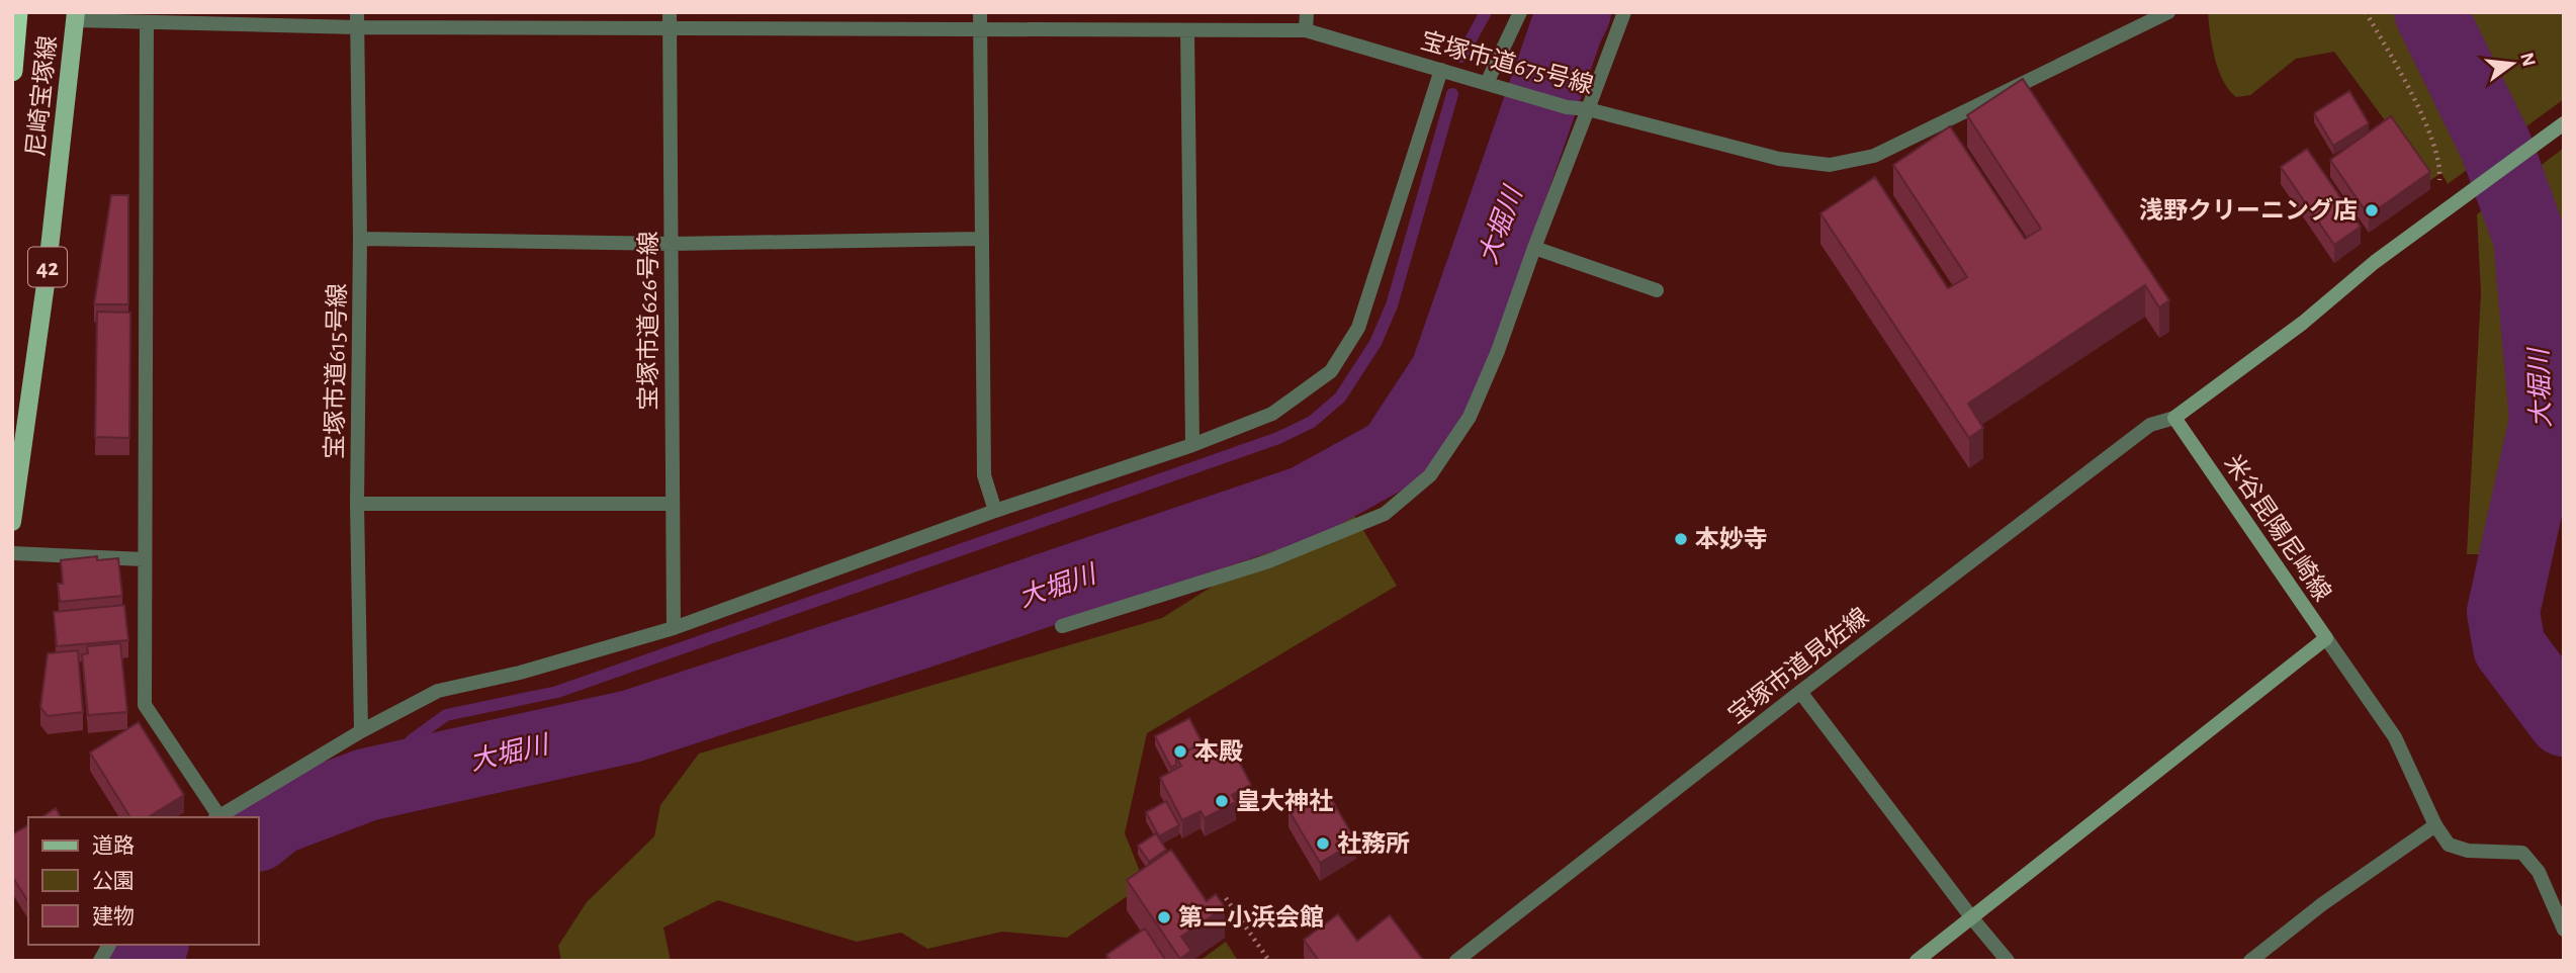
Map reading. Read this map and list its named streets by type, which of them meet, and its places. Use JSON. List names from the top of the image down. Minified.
{"streets":{"main road":["尼崎宝塚線","42","米谷昆陽尼崎線"],"street":["宝塚市道675号線","宝塚市道626号線","宝塚市道615号線","宝塚市道見佐線"]},"crossings":[["宝塚市道675号線","尼崎宝塚線"],["宝塚市道675号線","宝塚市道626号線"],["宝塚市道675号線","宝塚市道615号線"],["米谷昆陽尼崎線","宝塚市道見佐線"]],"water":["大堀川"],"places":["浅野クリーニング店","本妙寺","本殿","皇大神社","社務所","第二小浜会館"],"legend":["道路","公園","建物"],"north":"right"}
